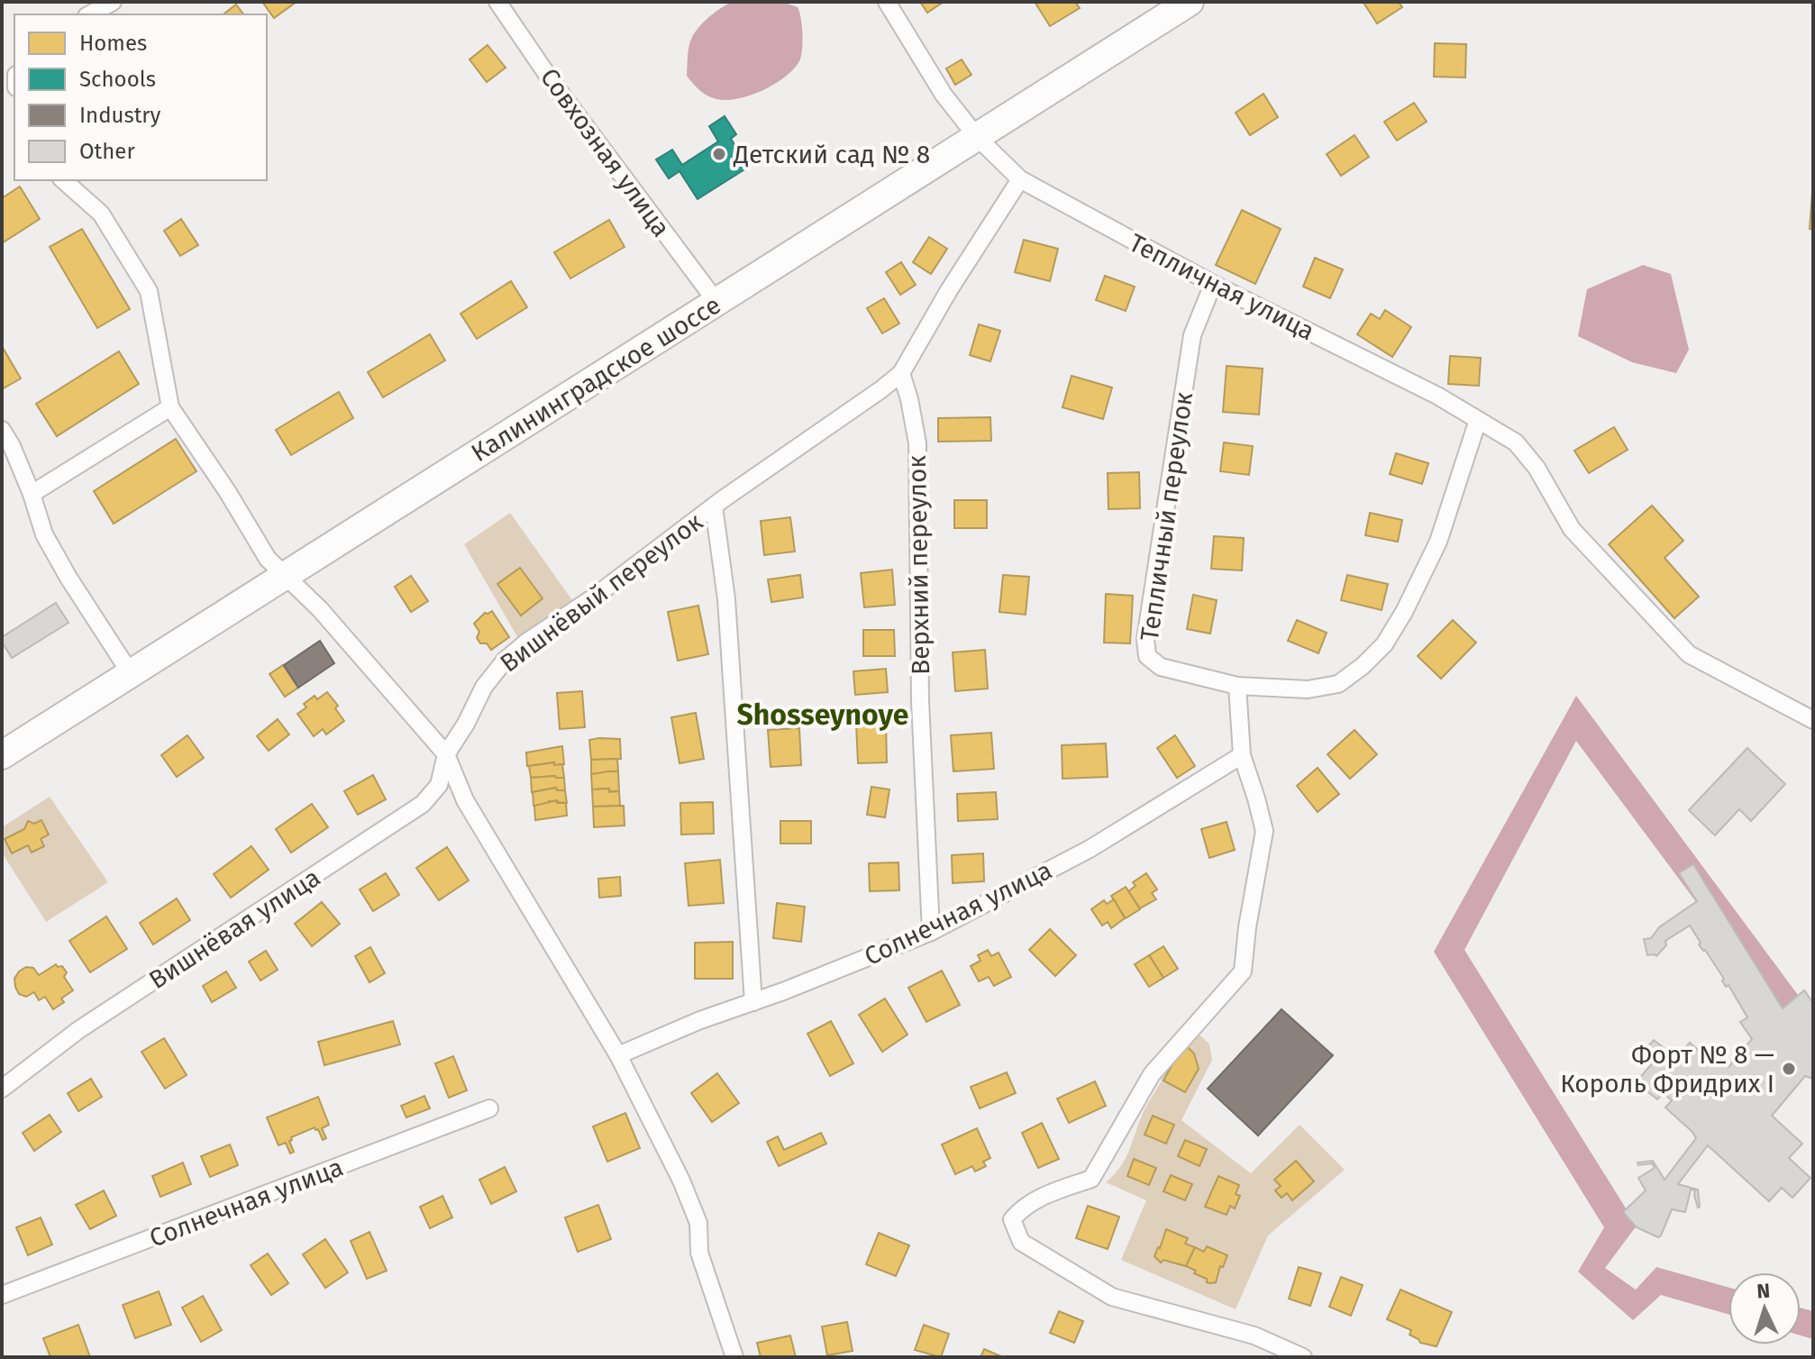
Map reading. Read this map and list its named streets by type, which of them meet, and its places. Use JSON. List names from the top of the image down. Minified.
{"streets":{"main road":["Калининградское шоссе"],"street":["Совхозная улица","Тепличная улица","Тепличный переулок","Верхний переулок","Вишнёвый переулок","Солнечная улица","Вишнёвая улица"]},"crossings":[["Совхозная улица","Калининградское шоссе"],["Тепличная улица","Калининградское шоссе"],["Тепличная улица","Тепличный переулок"],["Верхний переулок","Вишнёвый переулок"],["Верхний переулок","Солнечная улица"],["Вишнёвый переулок","Вишнёвая улица"]],"districts":["Shosseynoye"],"places":["Детский сад № 8","Форт № 8 — Король Фридрих I"],"legend":["Homes","Schools","Industry","Other"],"north":"top"}
